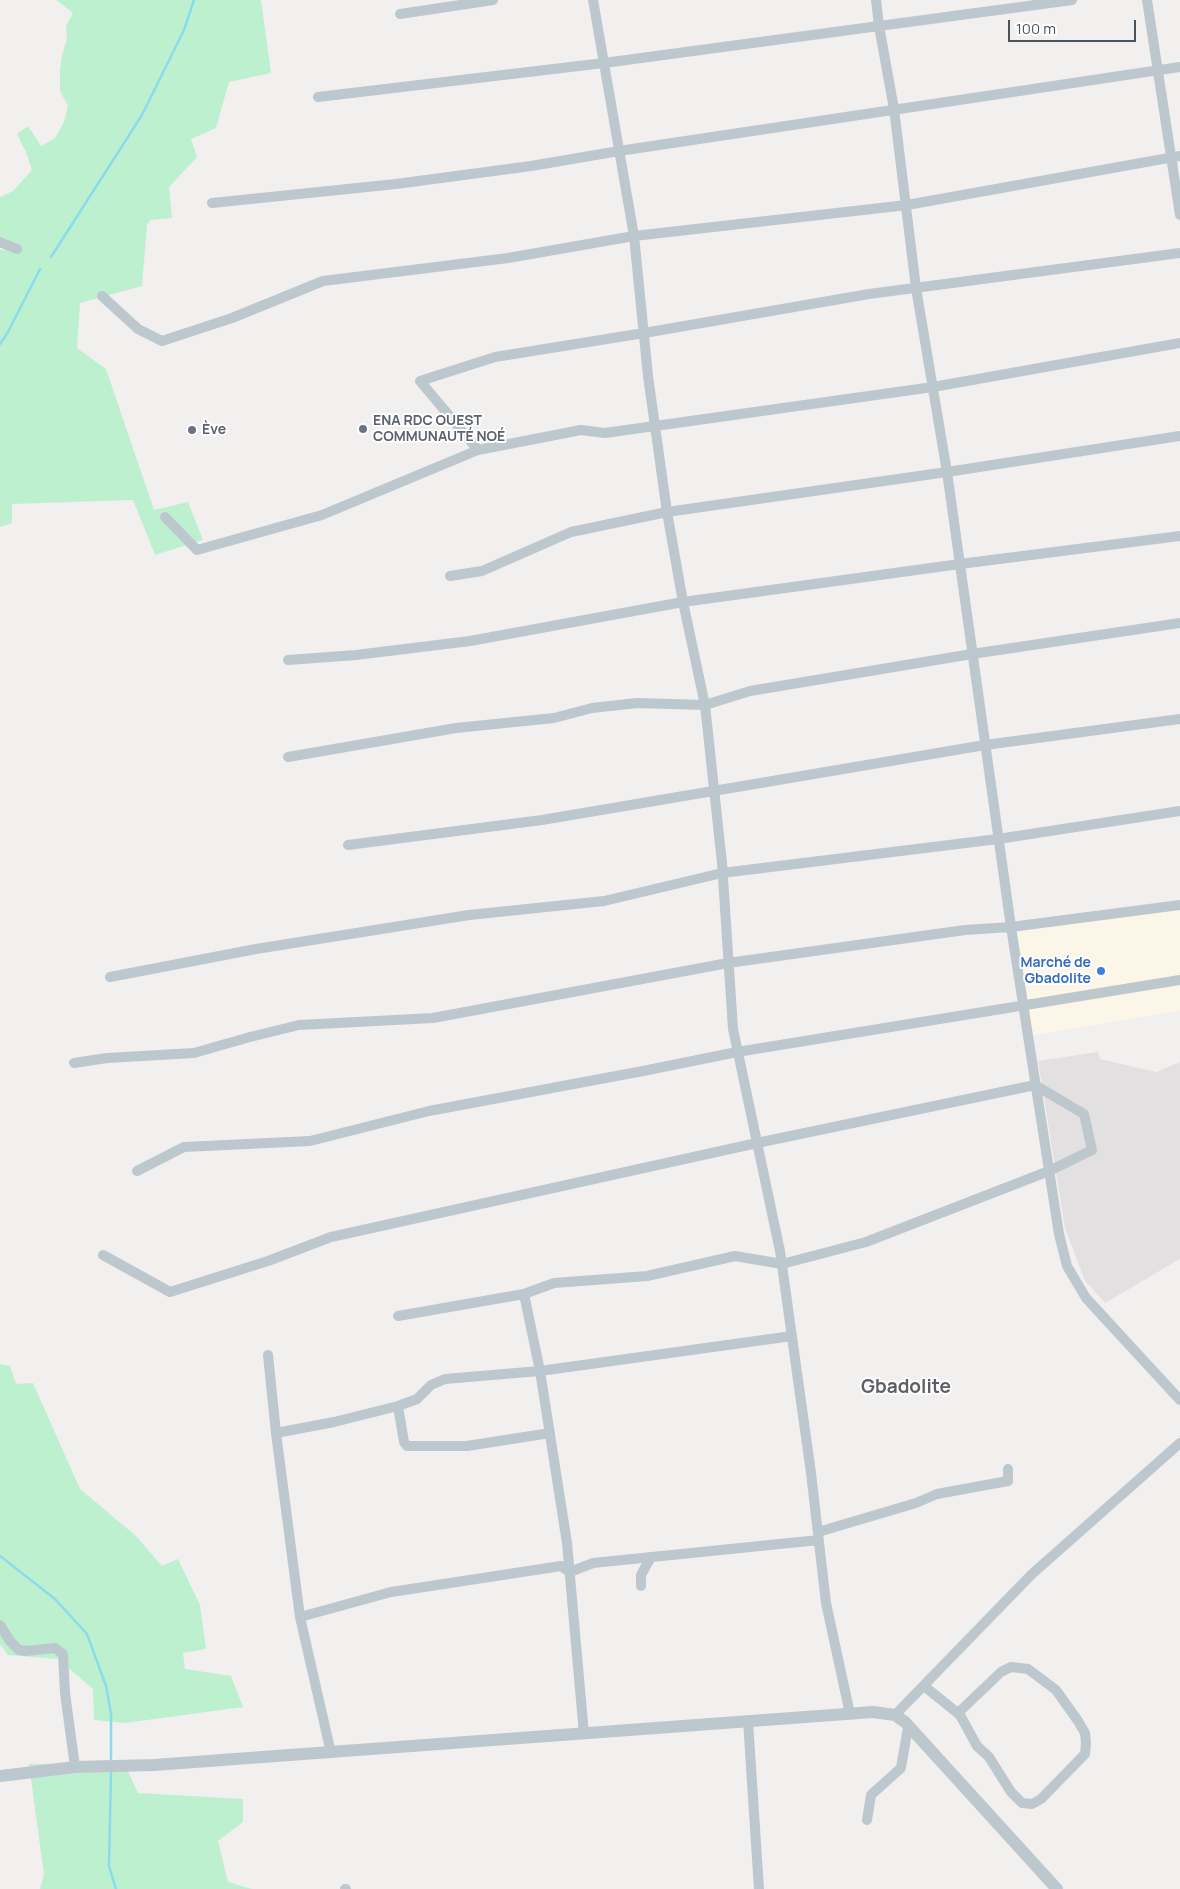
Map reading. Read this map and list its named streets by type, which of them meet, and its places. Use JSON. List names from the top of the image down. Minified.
{"districts":["Gbadolite"],"places":["ENA RDC OUEST COMMUNAUTÉ NOÉ","Ève","Marché de Gbadolite"],"scale_bar":"100 m"}
